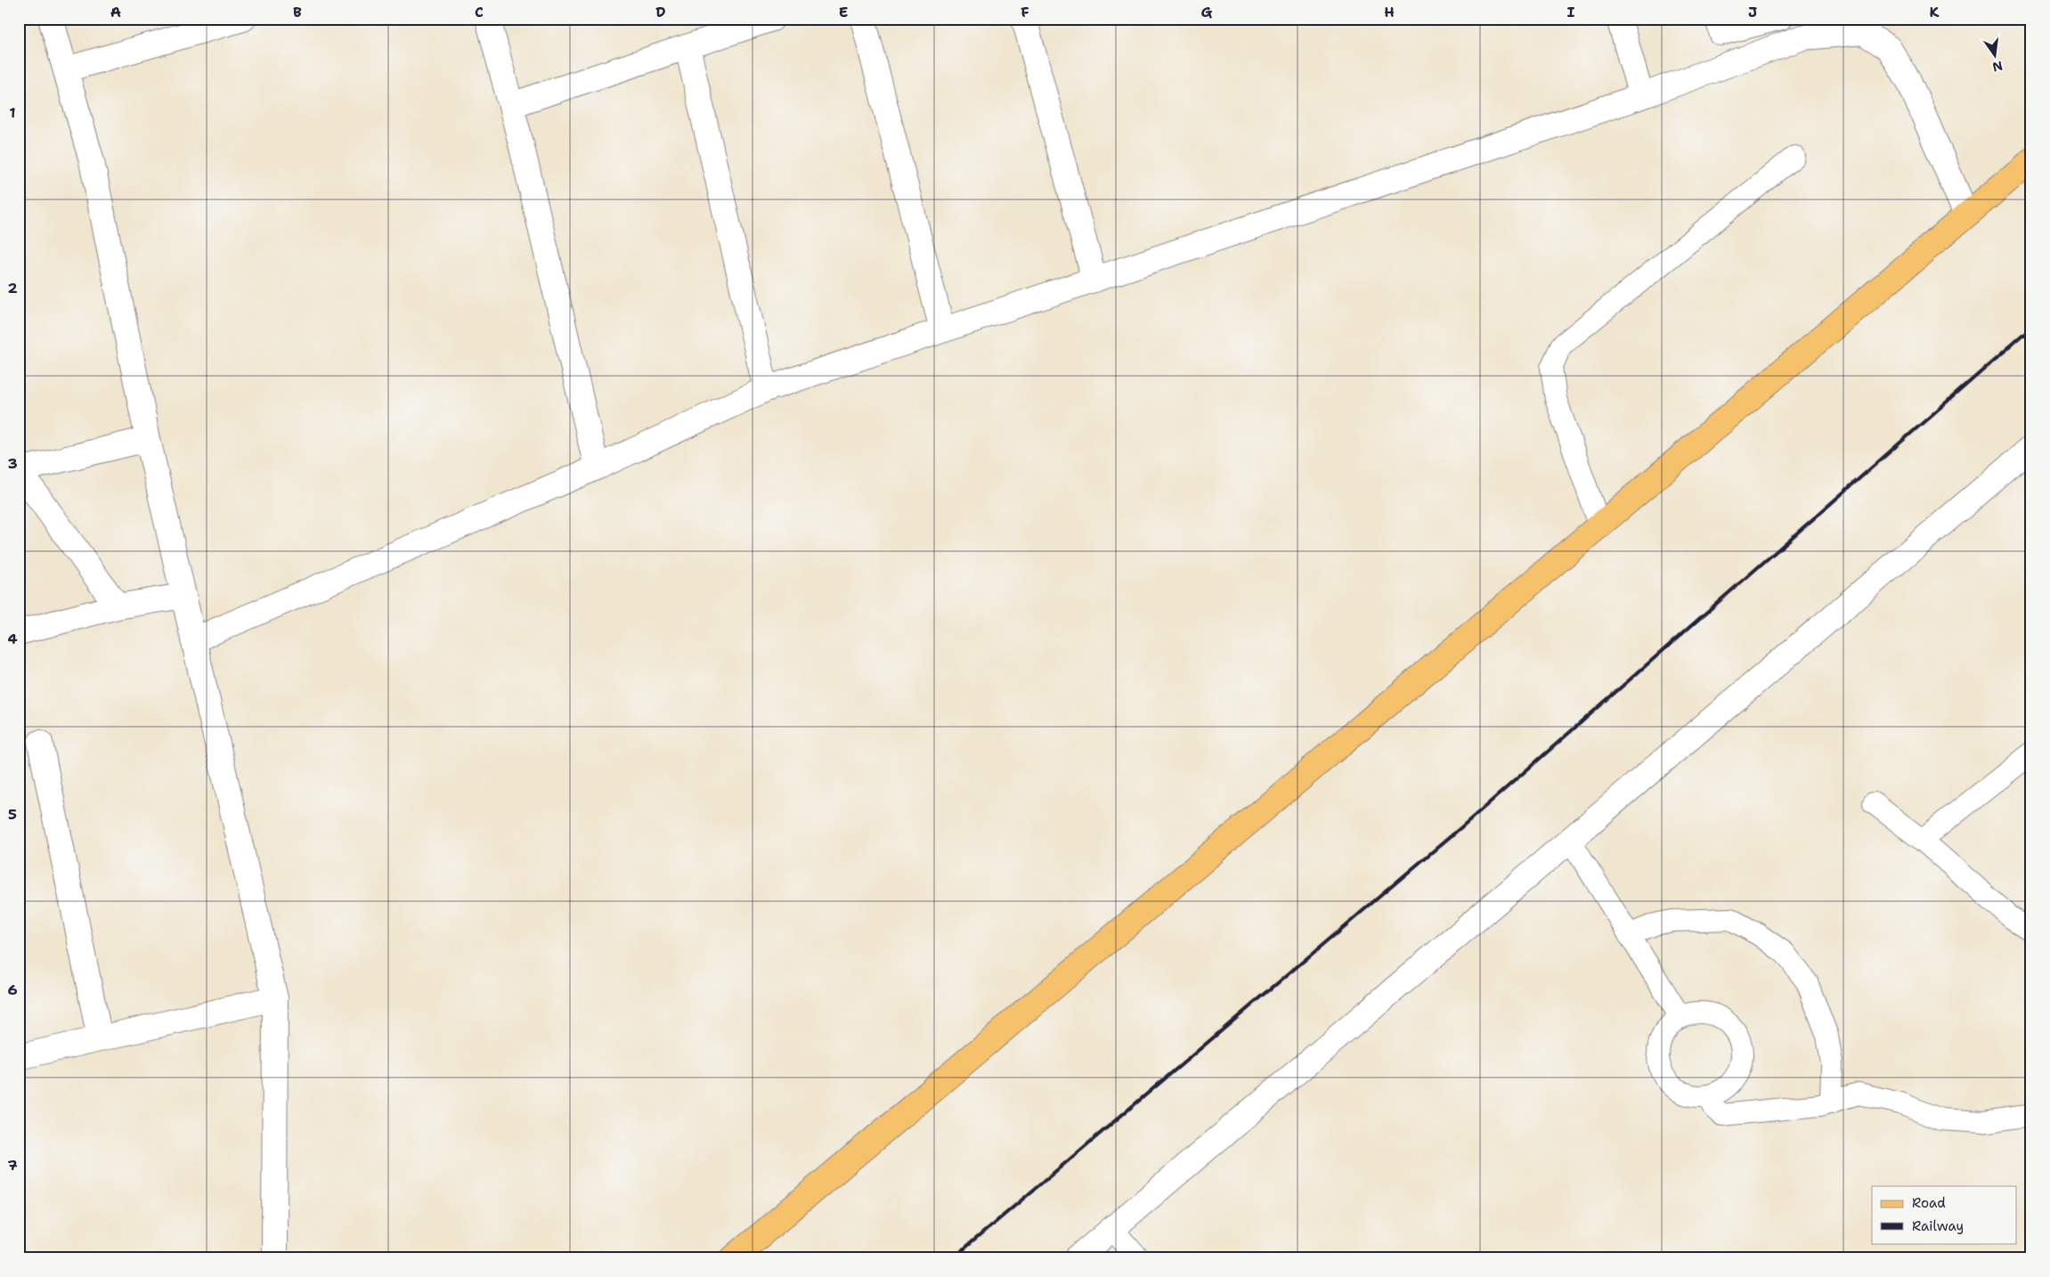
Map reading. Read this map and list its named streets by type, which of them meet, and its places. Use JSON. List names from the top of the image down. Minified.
{"legend":["Road","Railway"],"north":"bottom","grid":{"columns":["A","B","C","D","E","F","G","H","I","J","K"],"rows":["1","2","3","4","5","6","7"]}}
